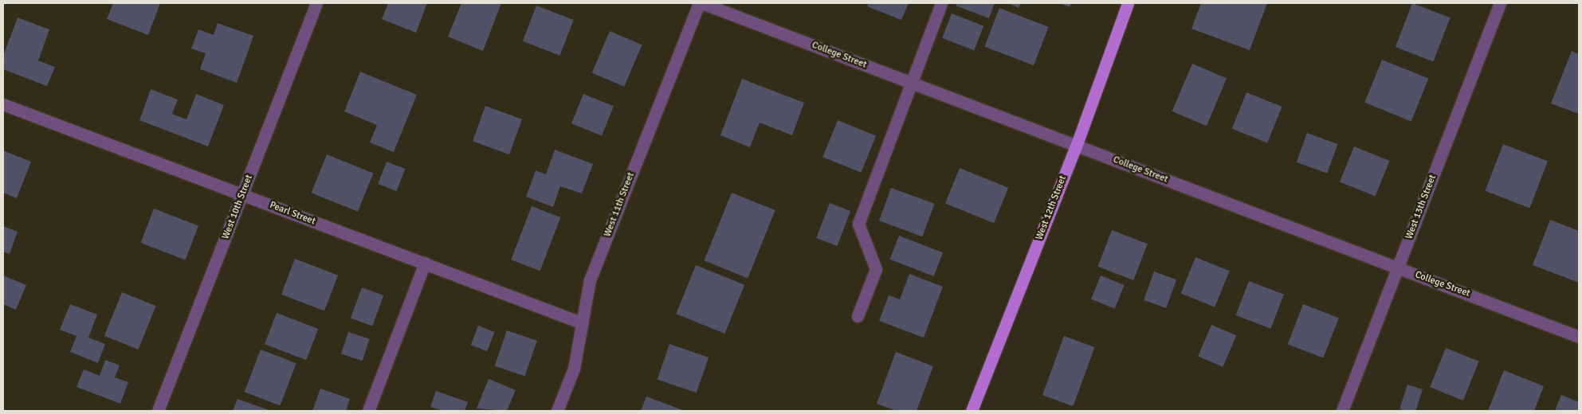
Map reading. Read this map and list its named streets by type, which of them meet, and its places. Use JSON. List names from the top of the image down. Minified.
{"streets":{"main road":["West 12th Street"],"street":["College Street","West 11th Street","West 10th Street","West 13th Street","Pearl Street"]},"crossings":[["College Street","West 13th Street"],["College Street","West 12th Street"],["West 11th Street","Pearl Street"],["West 10th Street","Pearl Street"]]}
